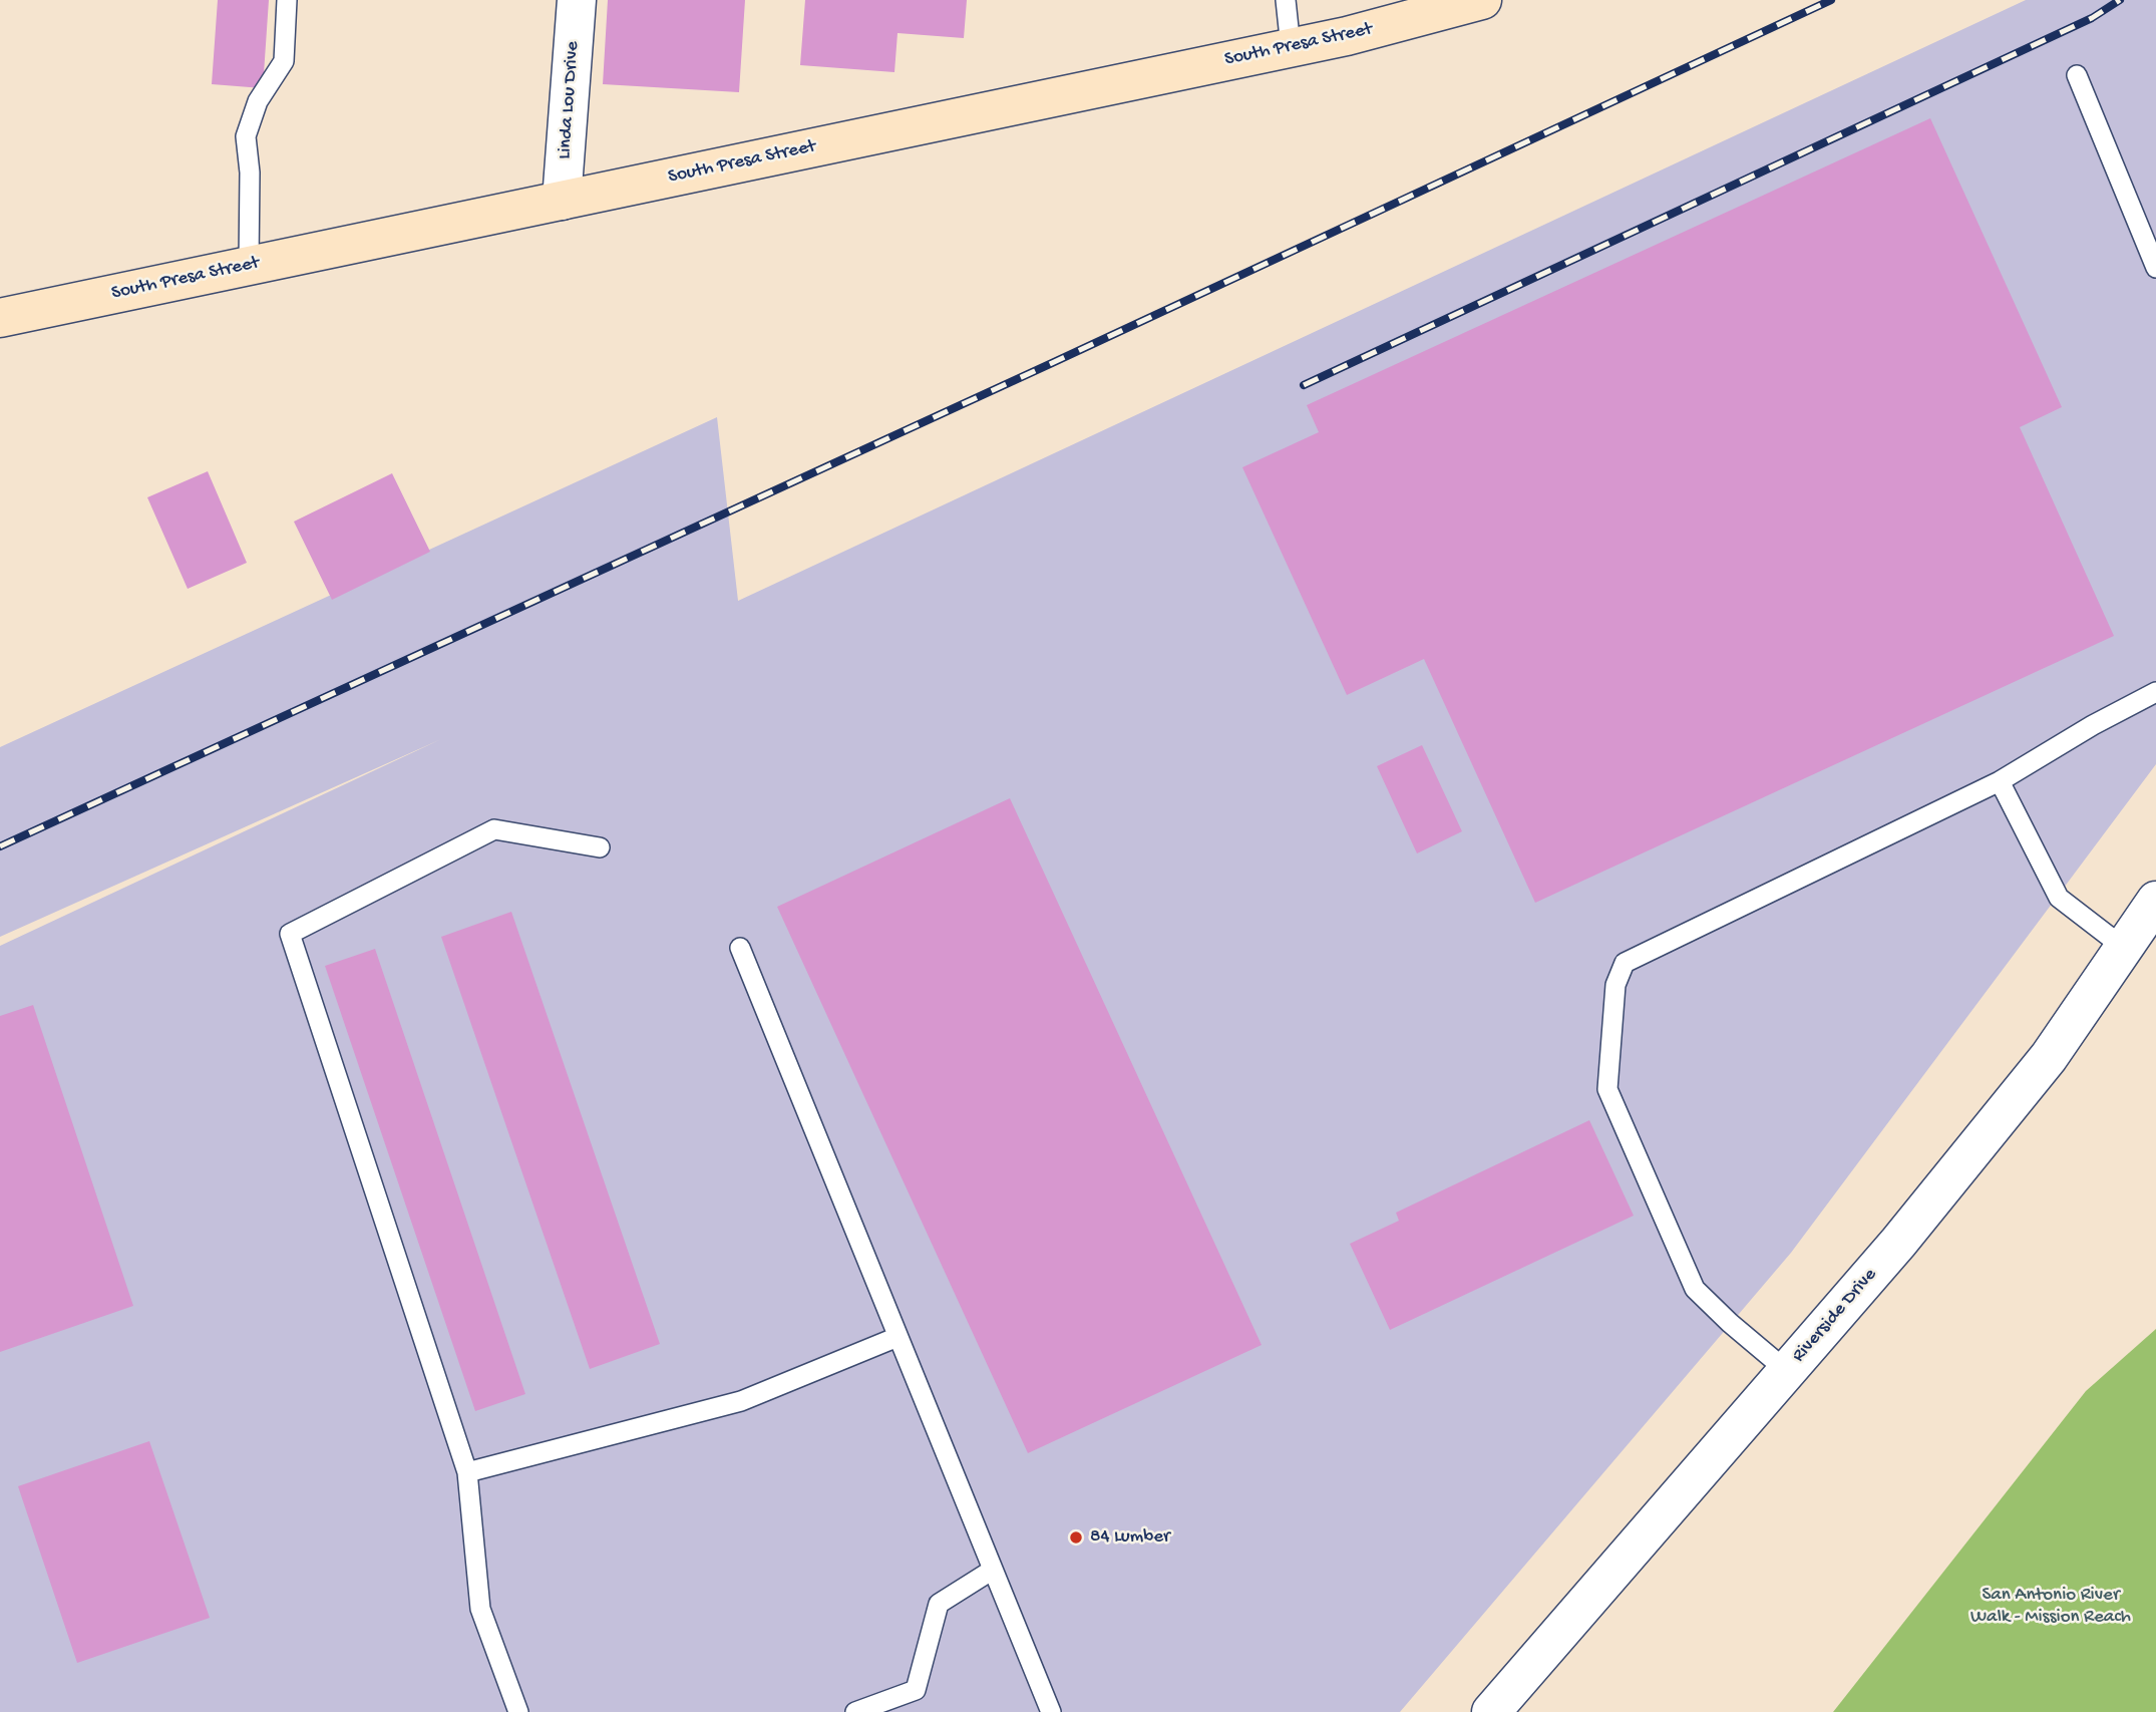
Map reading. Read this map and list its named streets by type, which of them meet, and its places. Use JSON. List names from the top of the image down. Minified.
{"streets":{"main road":["South Presa Street"],"street":["Linda Lou Drive","Riverside Drive"]},"crossings":[["South Presa Street","Linda Lou Drive"]],"parks":["San Antonio River Walk - Mission Reach"],"places":["84 Lumber"]}
